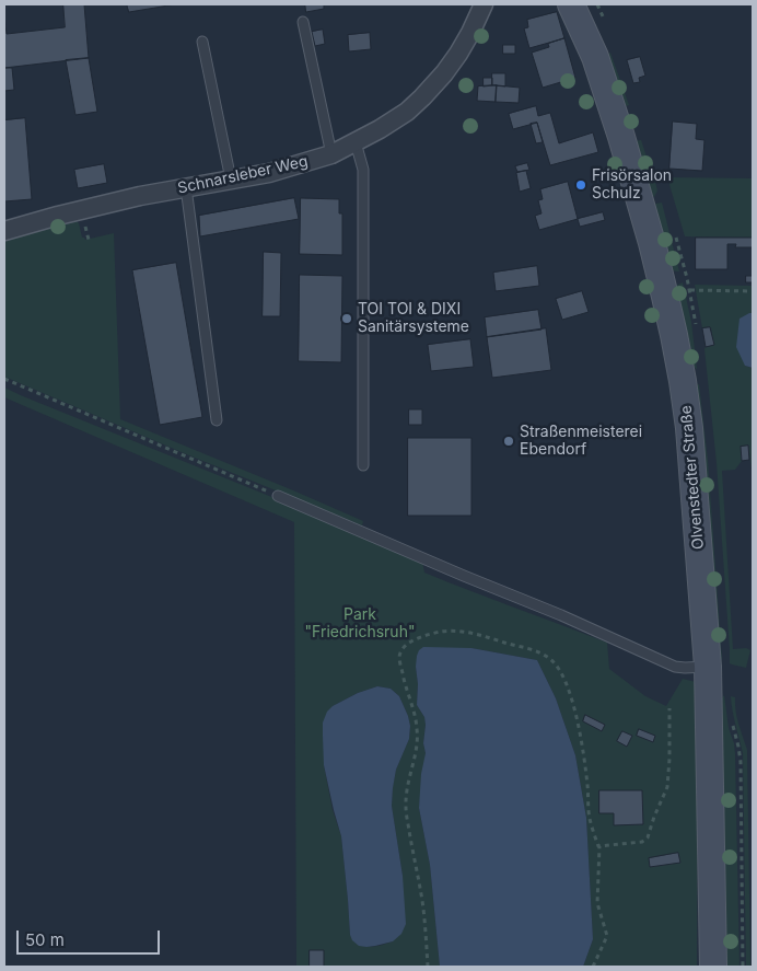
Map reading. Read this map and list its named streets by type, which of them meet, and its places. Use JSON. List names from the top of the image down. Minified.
{"streets":{"main road":["Olvenstedter Straße"],"street":["Schnarsleber Weg"]},"parks":["Park \"Friedrichsruh\""],"places":["Frisörsalon Schulz","TOI TOI & DIXI Sanitärsysteme","Straßenmeisterei Ebendorf"],"scale_bar":"50 m"}
